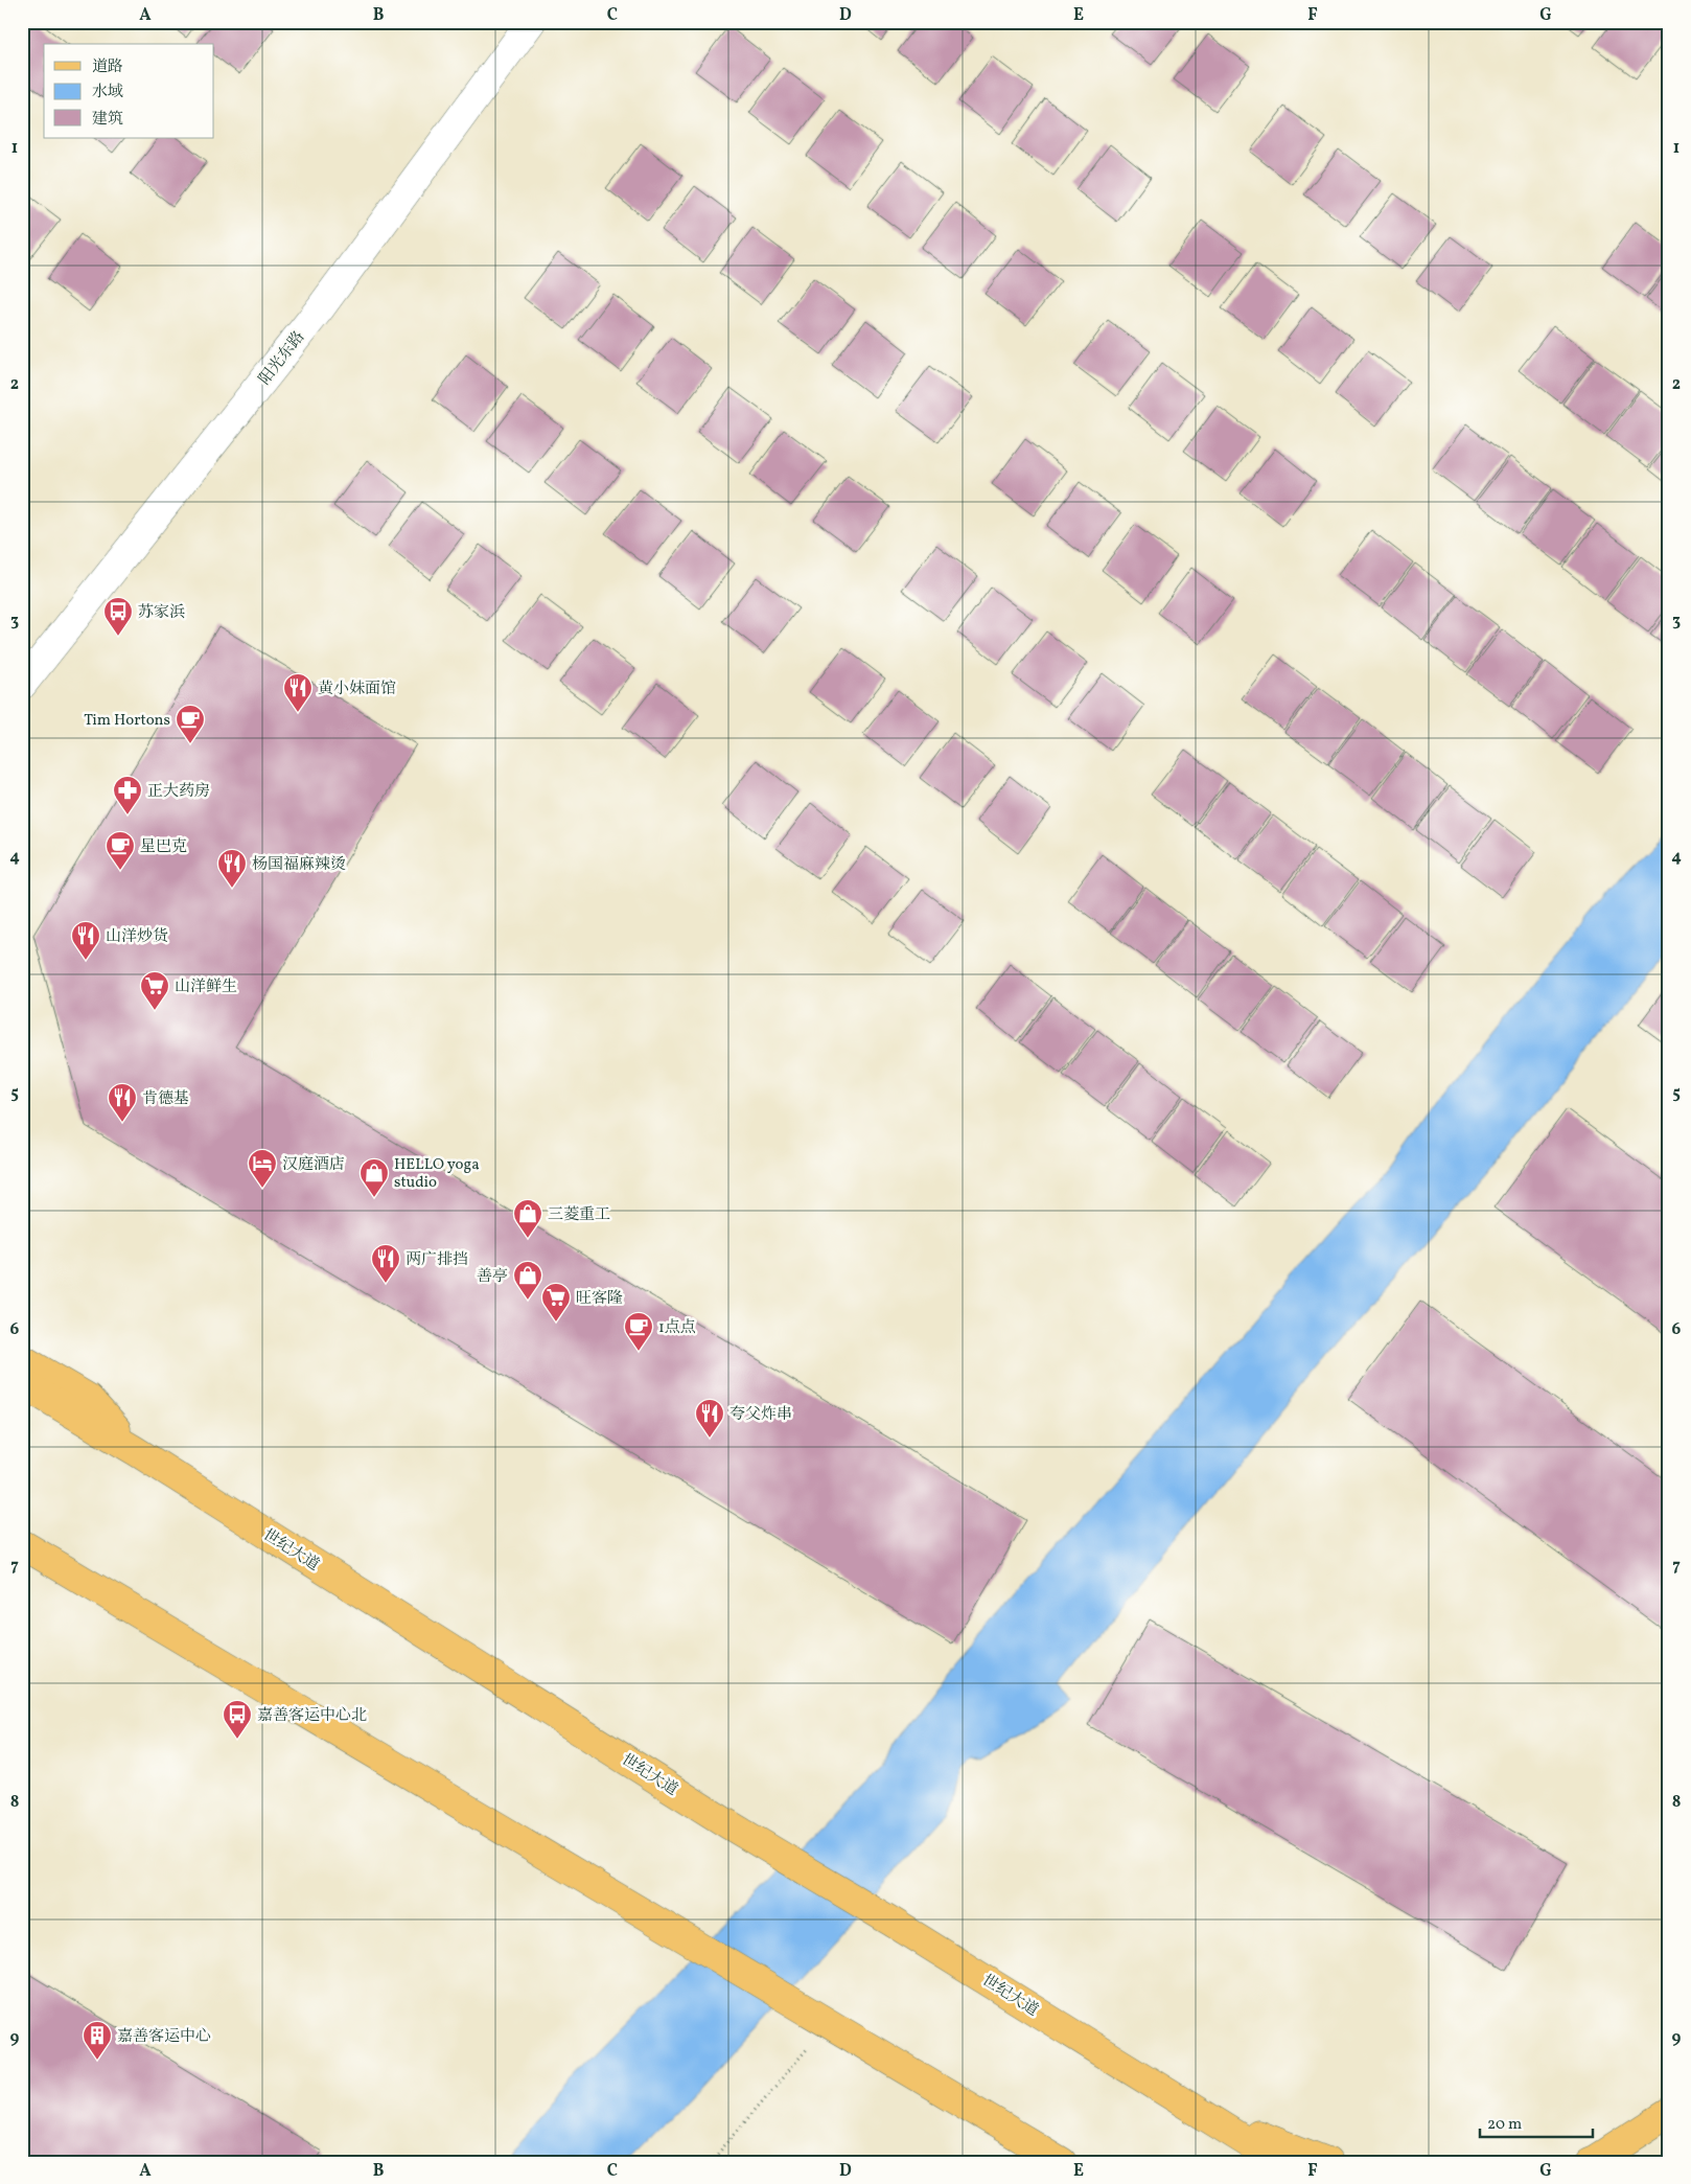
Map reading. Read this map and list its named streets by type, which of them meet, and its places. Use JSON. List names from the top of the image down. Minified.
{"streets":{"main road":["世纪大道"],"street":["阳光东路"]},"places":{"bus stop":["苏家浜","嘉善客运中心北"],"restaurant":["黄小妹面馆","杨国福麻辣烫","山洋炒货","肯德基","两广排挡","夸父炸串"],"cafe":["Tim Hortons","星巴克","1点点"],"pharmacy":["正大药房"],"supermarket":["山洋鲜生","旺客隆"],"hotel":["汉庭酒店"],"shop":["HELLO yoga studio","三菱重工","善亭"],"building":["嘉善客运中心"]},"legend":["道路","水域","建筑"],"scale_bar":"20 m","grid":{"columns":["A","B","C","D","E","F","G"],"rows":["1","2","3","4","5","6","7","8","9"]}}
